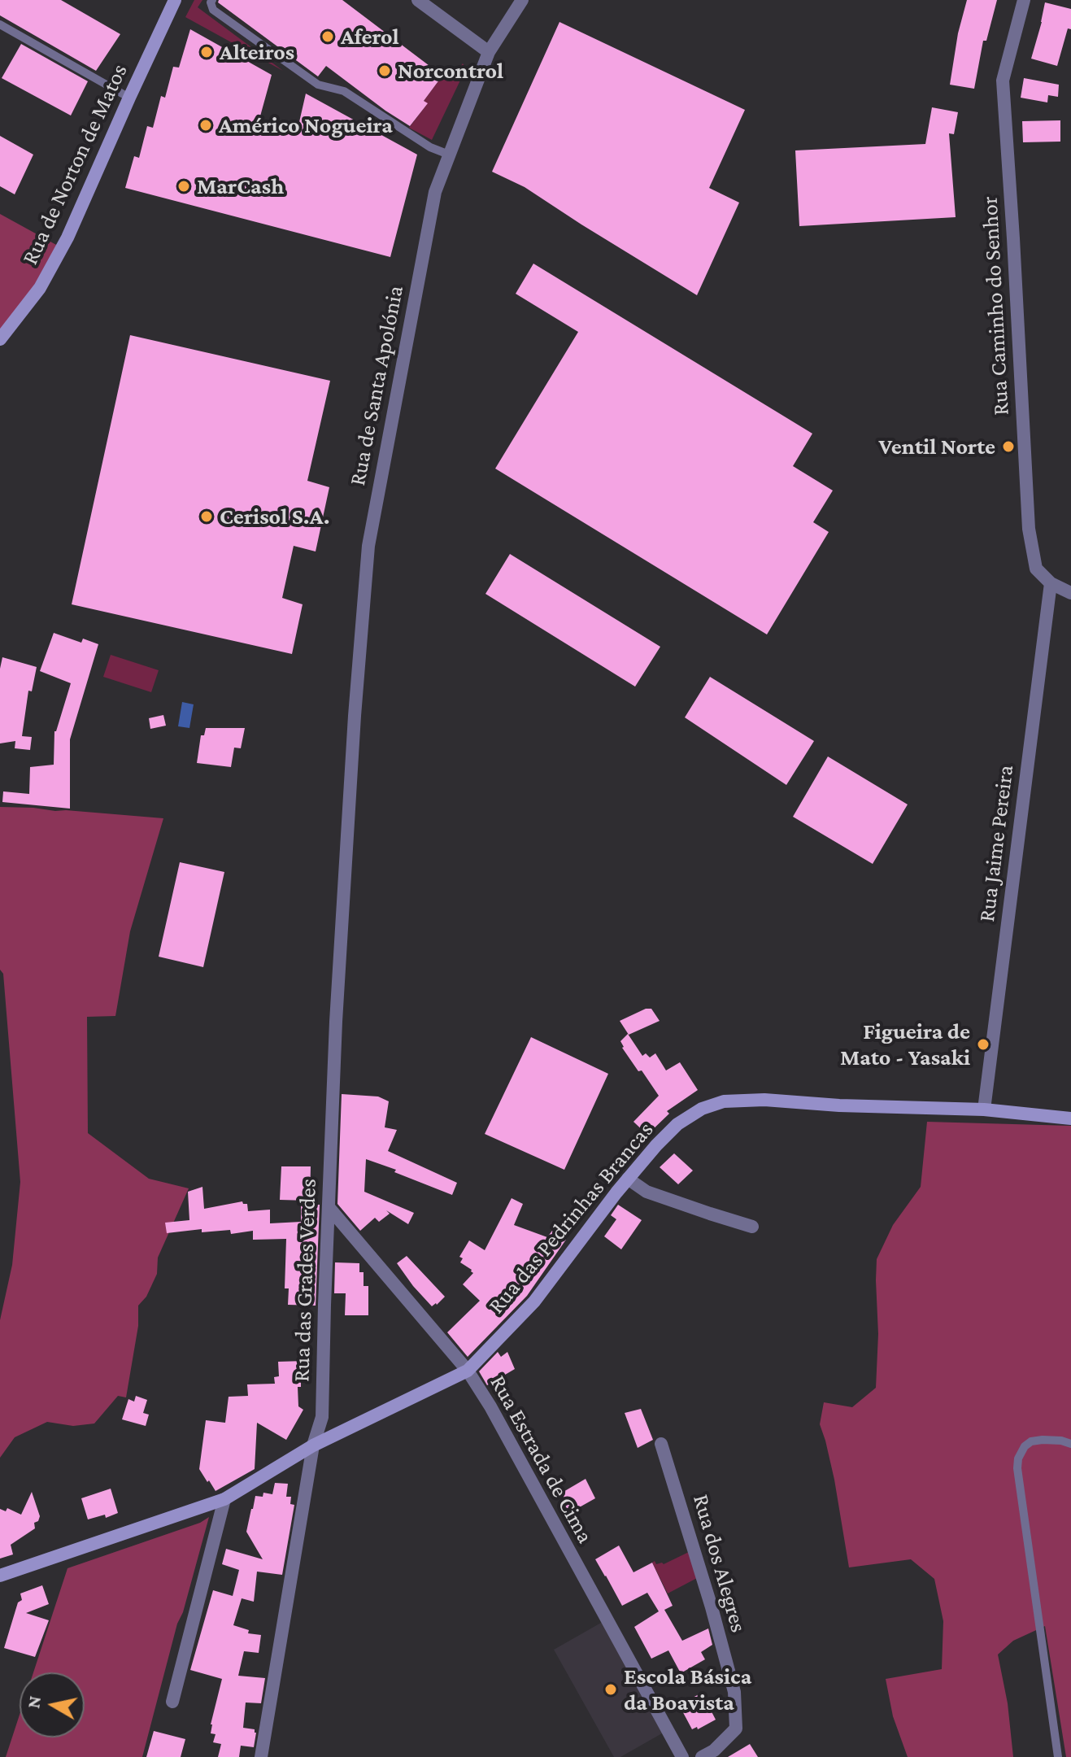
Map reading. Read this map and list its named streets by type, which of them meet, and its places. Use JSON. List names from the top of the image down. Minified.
{"streets":{"street":["Rua de Norton de Matos","Rua Caminho do Senhor","Rua de Santa Apolónia","Rua Jaime Pereira","Rua das Pedrinhas Brancas","Rua das Grades Verdes","Rua Estrada de Cima","Rua dos Alegres"]},"crossings":[["Rua Caminho do Senhor","Rua Jaime Pereira"],["Rua de Santa Apolónia","Rua das Grades Verdes"],["Rua Jaime Pereira","Rua das Pedrinhas Brancas"],["Rua das Pedrinhas Brancas","Rua das Grades Verdes"],["Rua das Pedrinhas Brancas","Rua Estrada de Cima"],["Rua das Grades Verdes","Rua Estrada de Cima"]],"places":["Aferol","Alteiros","Norcontrol","Américo Nogueira","MarCash","Ventil Norte","Cerisol S.A.","Figueira de Mato - Yasaki","Escola Básica da Boavista"],"north":"left"}
